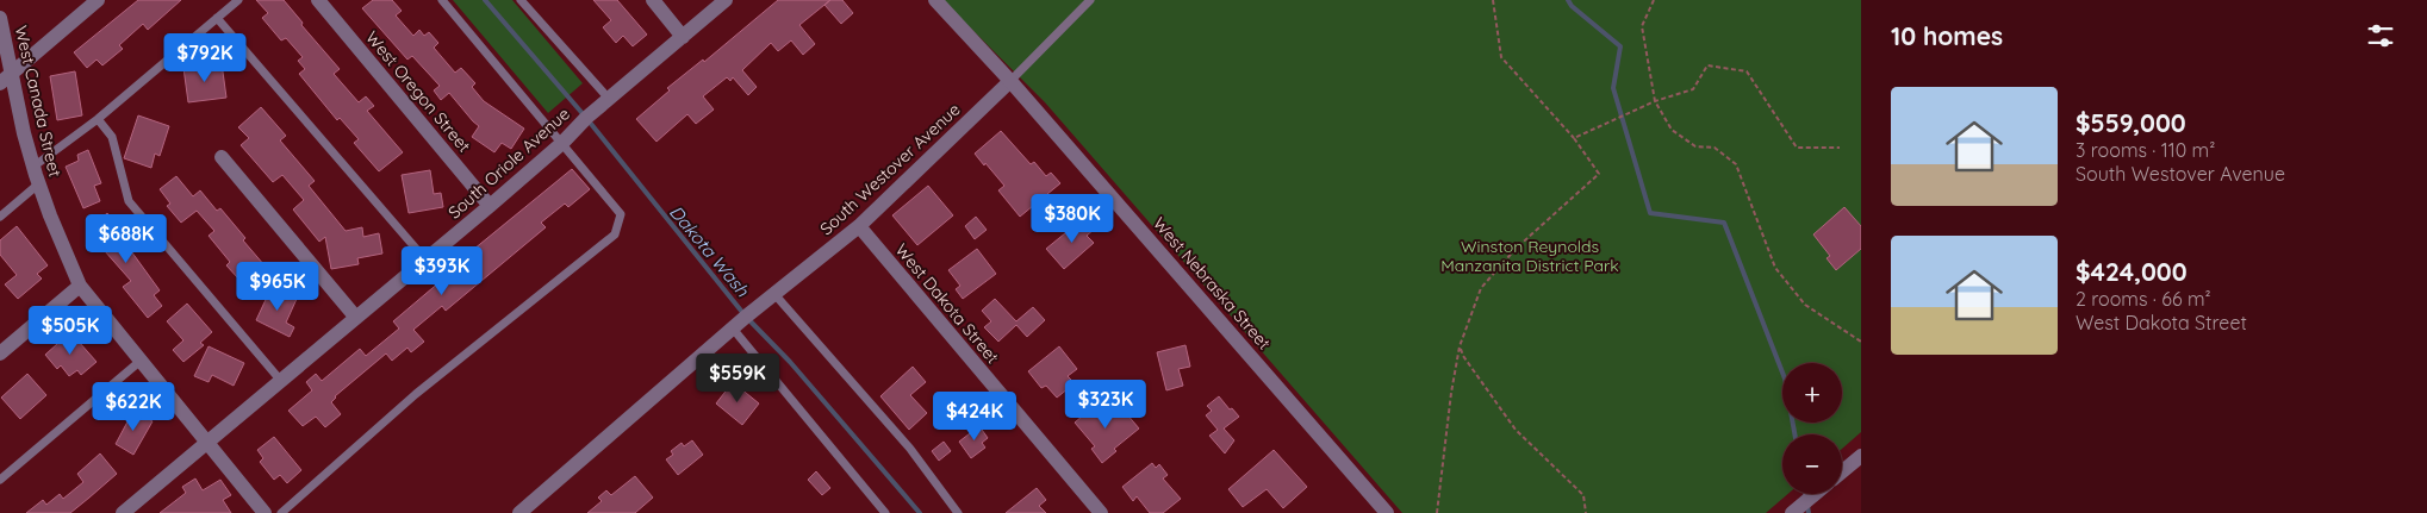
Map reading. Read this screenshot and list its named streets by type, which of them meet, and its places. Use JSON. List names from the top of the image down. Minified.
{"streets":{"street":["West Oregon Street","West Canada Street","South Oriole Avenue","South Westover Avenue","West Nebraska Street","West Dakota Street"]},"crossings":[["West Oregon Street","South Oriole Avenue"],["West Canada Street","South Oriole Avenue"],["South Westover Avenue","West Nebraska Street"],["South Westover Avenue","West Dakota Street"]],"water":["Dakota Wash"],"parks":["Winston Reynolds Manzanita District Park"],"page":{"heading":"10 homes","price":["$792K","$380K","$688K","$393K","$965K","$505K","$559K","$323K","$622K","$424K"],"list":[{"name":"$559,000","note":"3 rooms · 110 m² · South Westover Avenue"},{"name":"$424,000","note":"2 rooms · 66 m² · West Dakota Street"}],"map_buttons":["+","−"]}}
